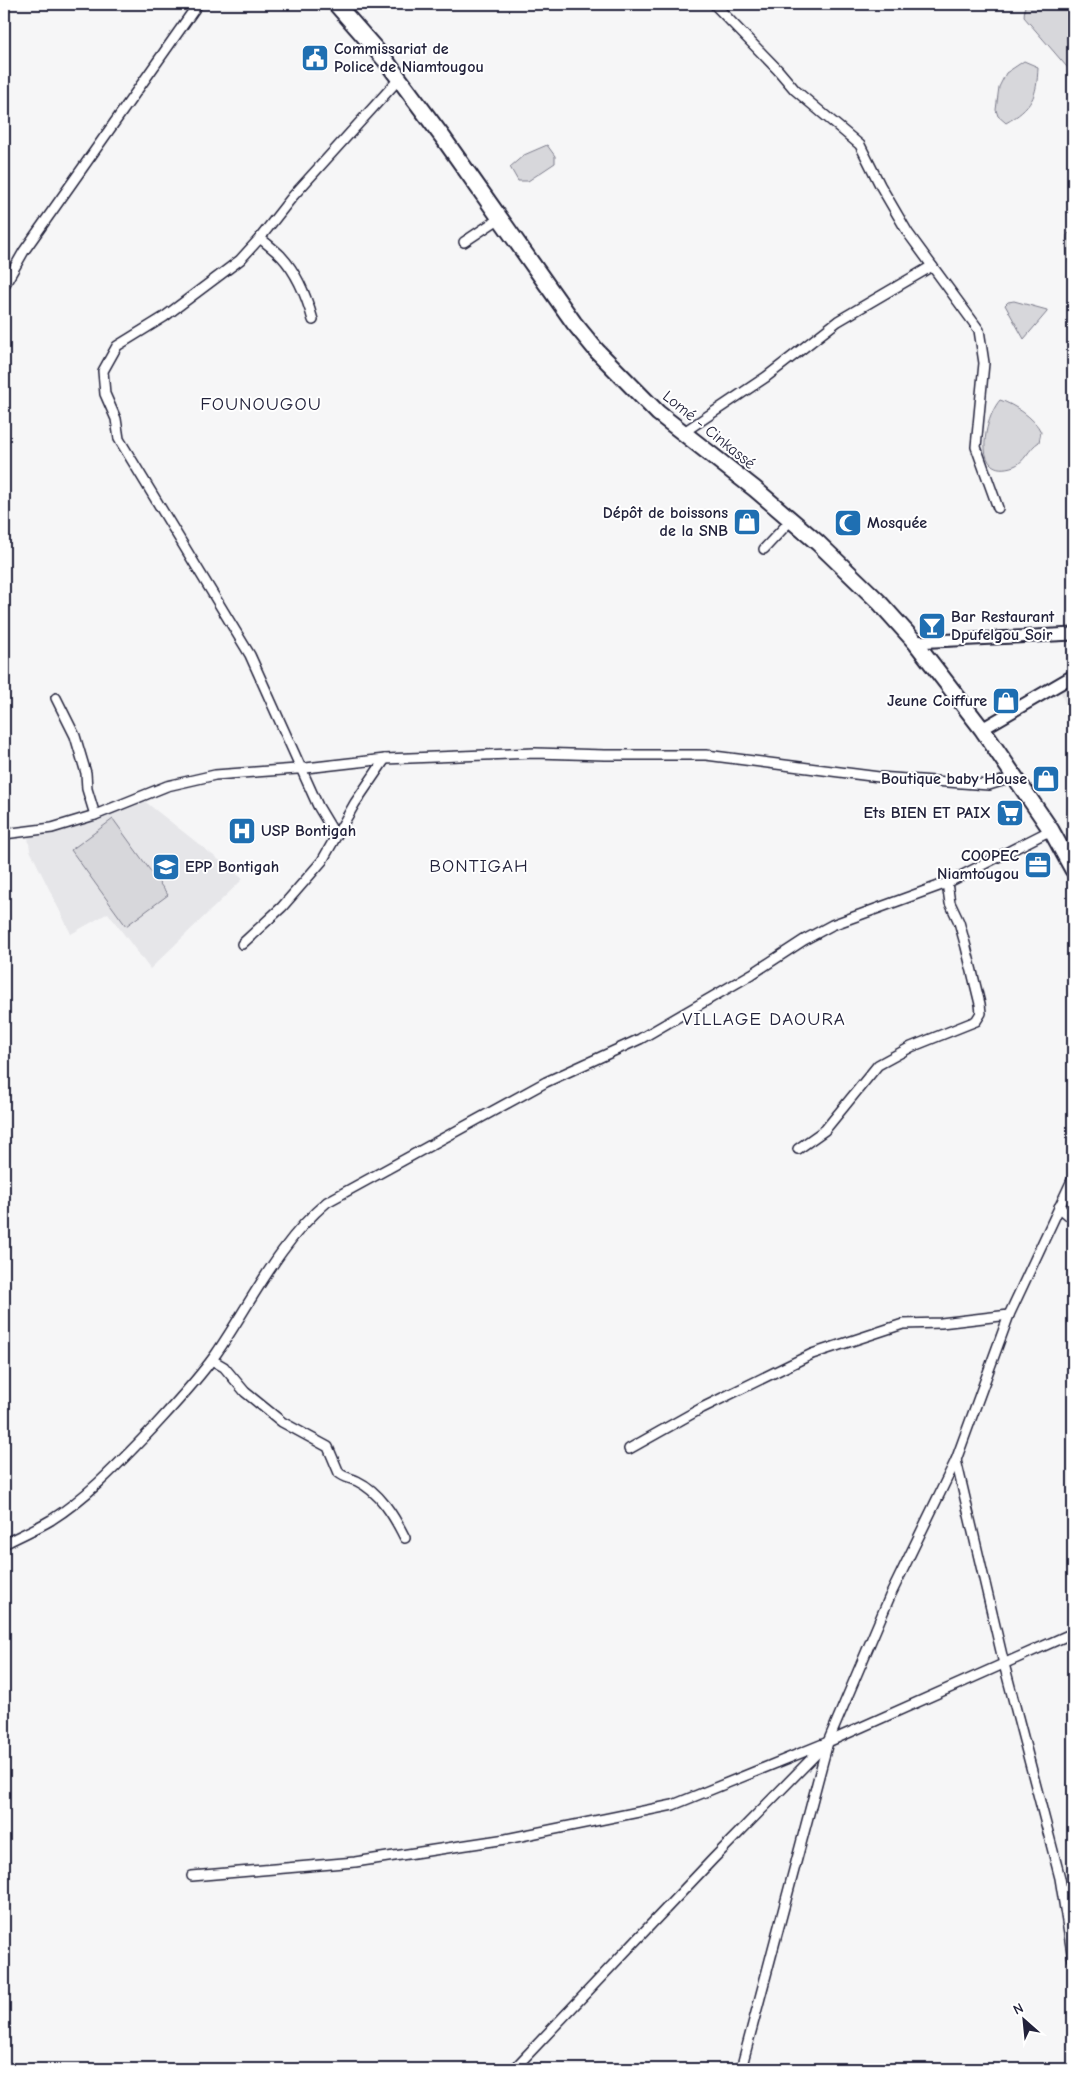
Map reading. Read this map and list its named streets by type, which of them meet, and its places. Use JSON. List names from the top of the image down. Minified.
{"streets":{"highway":["Lomé - Cinkassé"]},"districts":["FOUNOUGOU","BONTIGAH","VILLAGE DAOURA"],"places":{"public building":["Commissariat de Police de Niamtougou"],"shop":["Dépôt de boissons de la SNB","Jeune Coiffure","Boutique baby House"],"mosque":["Mosquée"],"bar":["Bar Restaurant Dpufelgou Soir"],"supermarket":["Ets BIEN ET PAIX"],"hospital":["USP Bontigah"],"office":["COOPEC Niamtougou"],"school or university":["EPP Bontigah"]},"north":"top left"}
